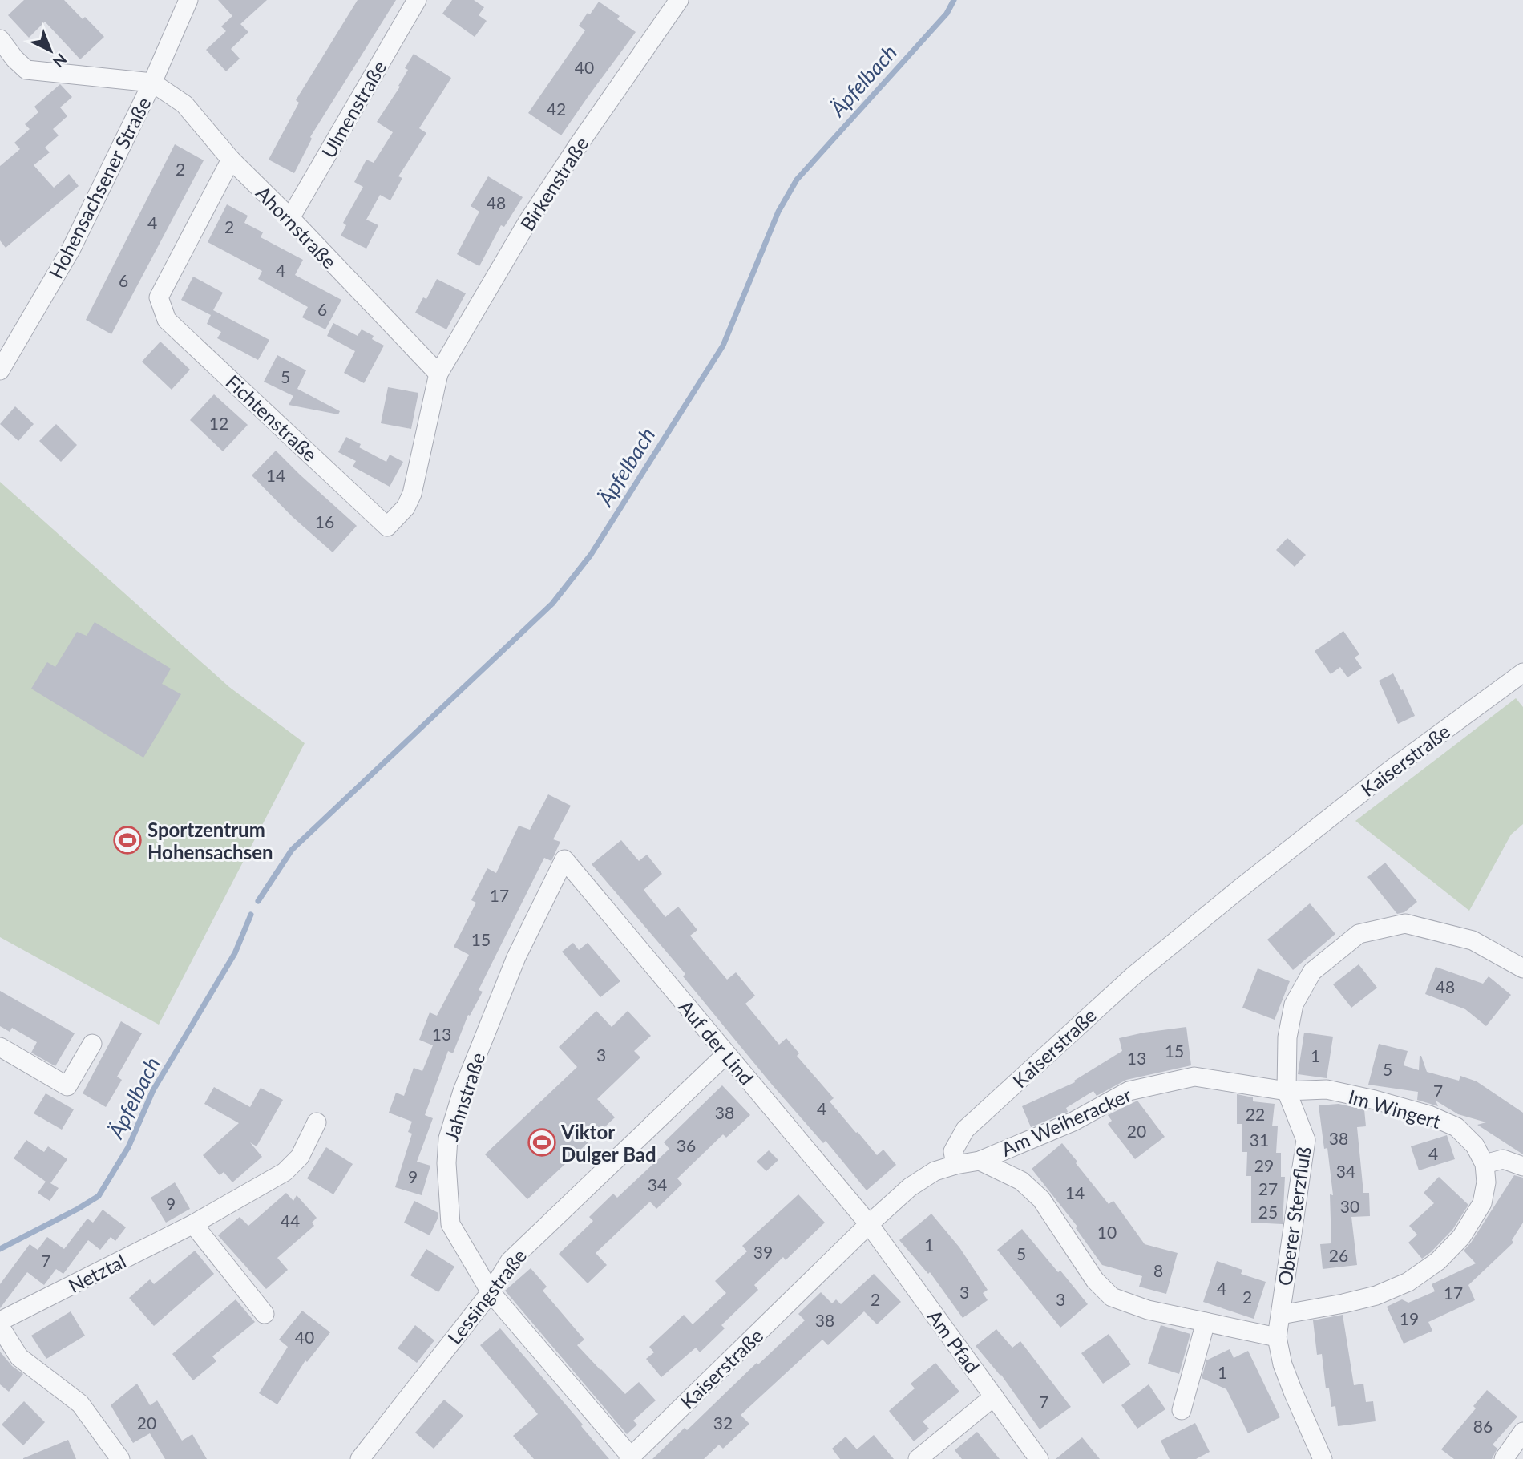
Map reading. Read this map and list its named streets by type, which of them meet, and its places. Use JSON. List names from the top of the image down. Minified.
{"streets":{"street":["Ulmenstraße","Birkenstraße","Hohensachsener Straße","Ahornstraße","Fichtenstraße","Kaiserstraße","Auf der Lind","Jahnstraße","Im Wingert","Am Weiheracker","Oberer Sterzfluß","Netztal","Lessingstraße","Am Pfad"]},"crossings":[["Ulmenstraße","Ahornstraße"],["Birkenstraße","Ahornstraße"],["Birkenstraße","Fichtenstraße"],["Hohensachsener Straße","Ahornstraße"],["Ahornstraße","Fichtenstraße"],["Kaiserstraße","Auf der Lind"],["Kaiserstraße","Jahnstraße"],["Kaiserstraße","Am Weiheracker"],["Kaiserstraße","Am Pfad"],["Auf der Lind","Jahnstraße"],["Auf der Lind","Lessingstraße"],["Auf der Lind","Am Pfad"],["Jahnstraße","Lessingstraße"],["Im Wingert","Am Weiheracker"],["Im Wingert","Oberer Sterzfluß"],["Am Weiheracker","Oberer Sterzfluß"]],"water":["Äpfelbach"],"places":{"sports":["Sportzentrum Hohensachsen","Viktor Dulger Bad"]},"house_numbers":["40","42","2","48","4","2","4","6","6","5","12","14","16","17","15","48","13","15","3","1","13","5","7","4","38","22","20","38","31","36","4","29","34","9","34","27","14","9","30","25","44","10","1","39","5","26","7","8","4","3","17","2","2","3","19","38","40","1","7","20","32","86"],"north":"bottom right"}
